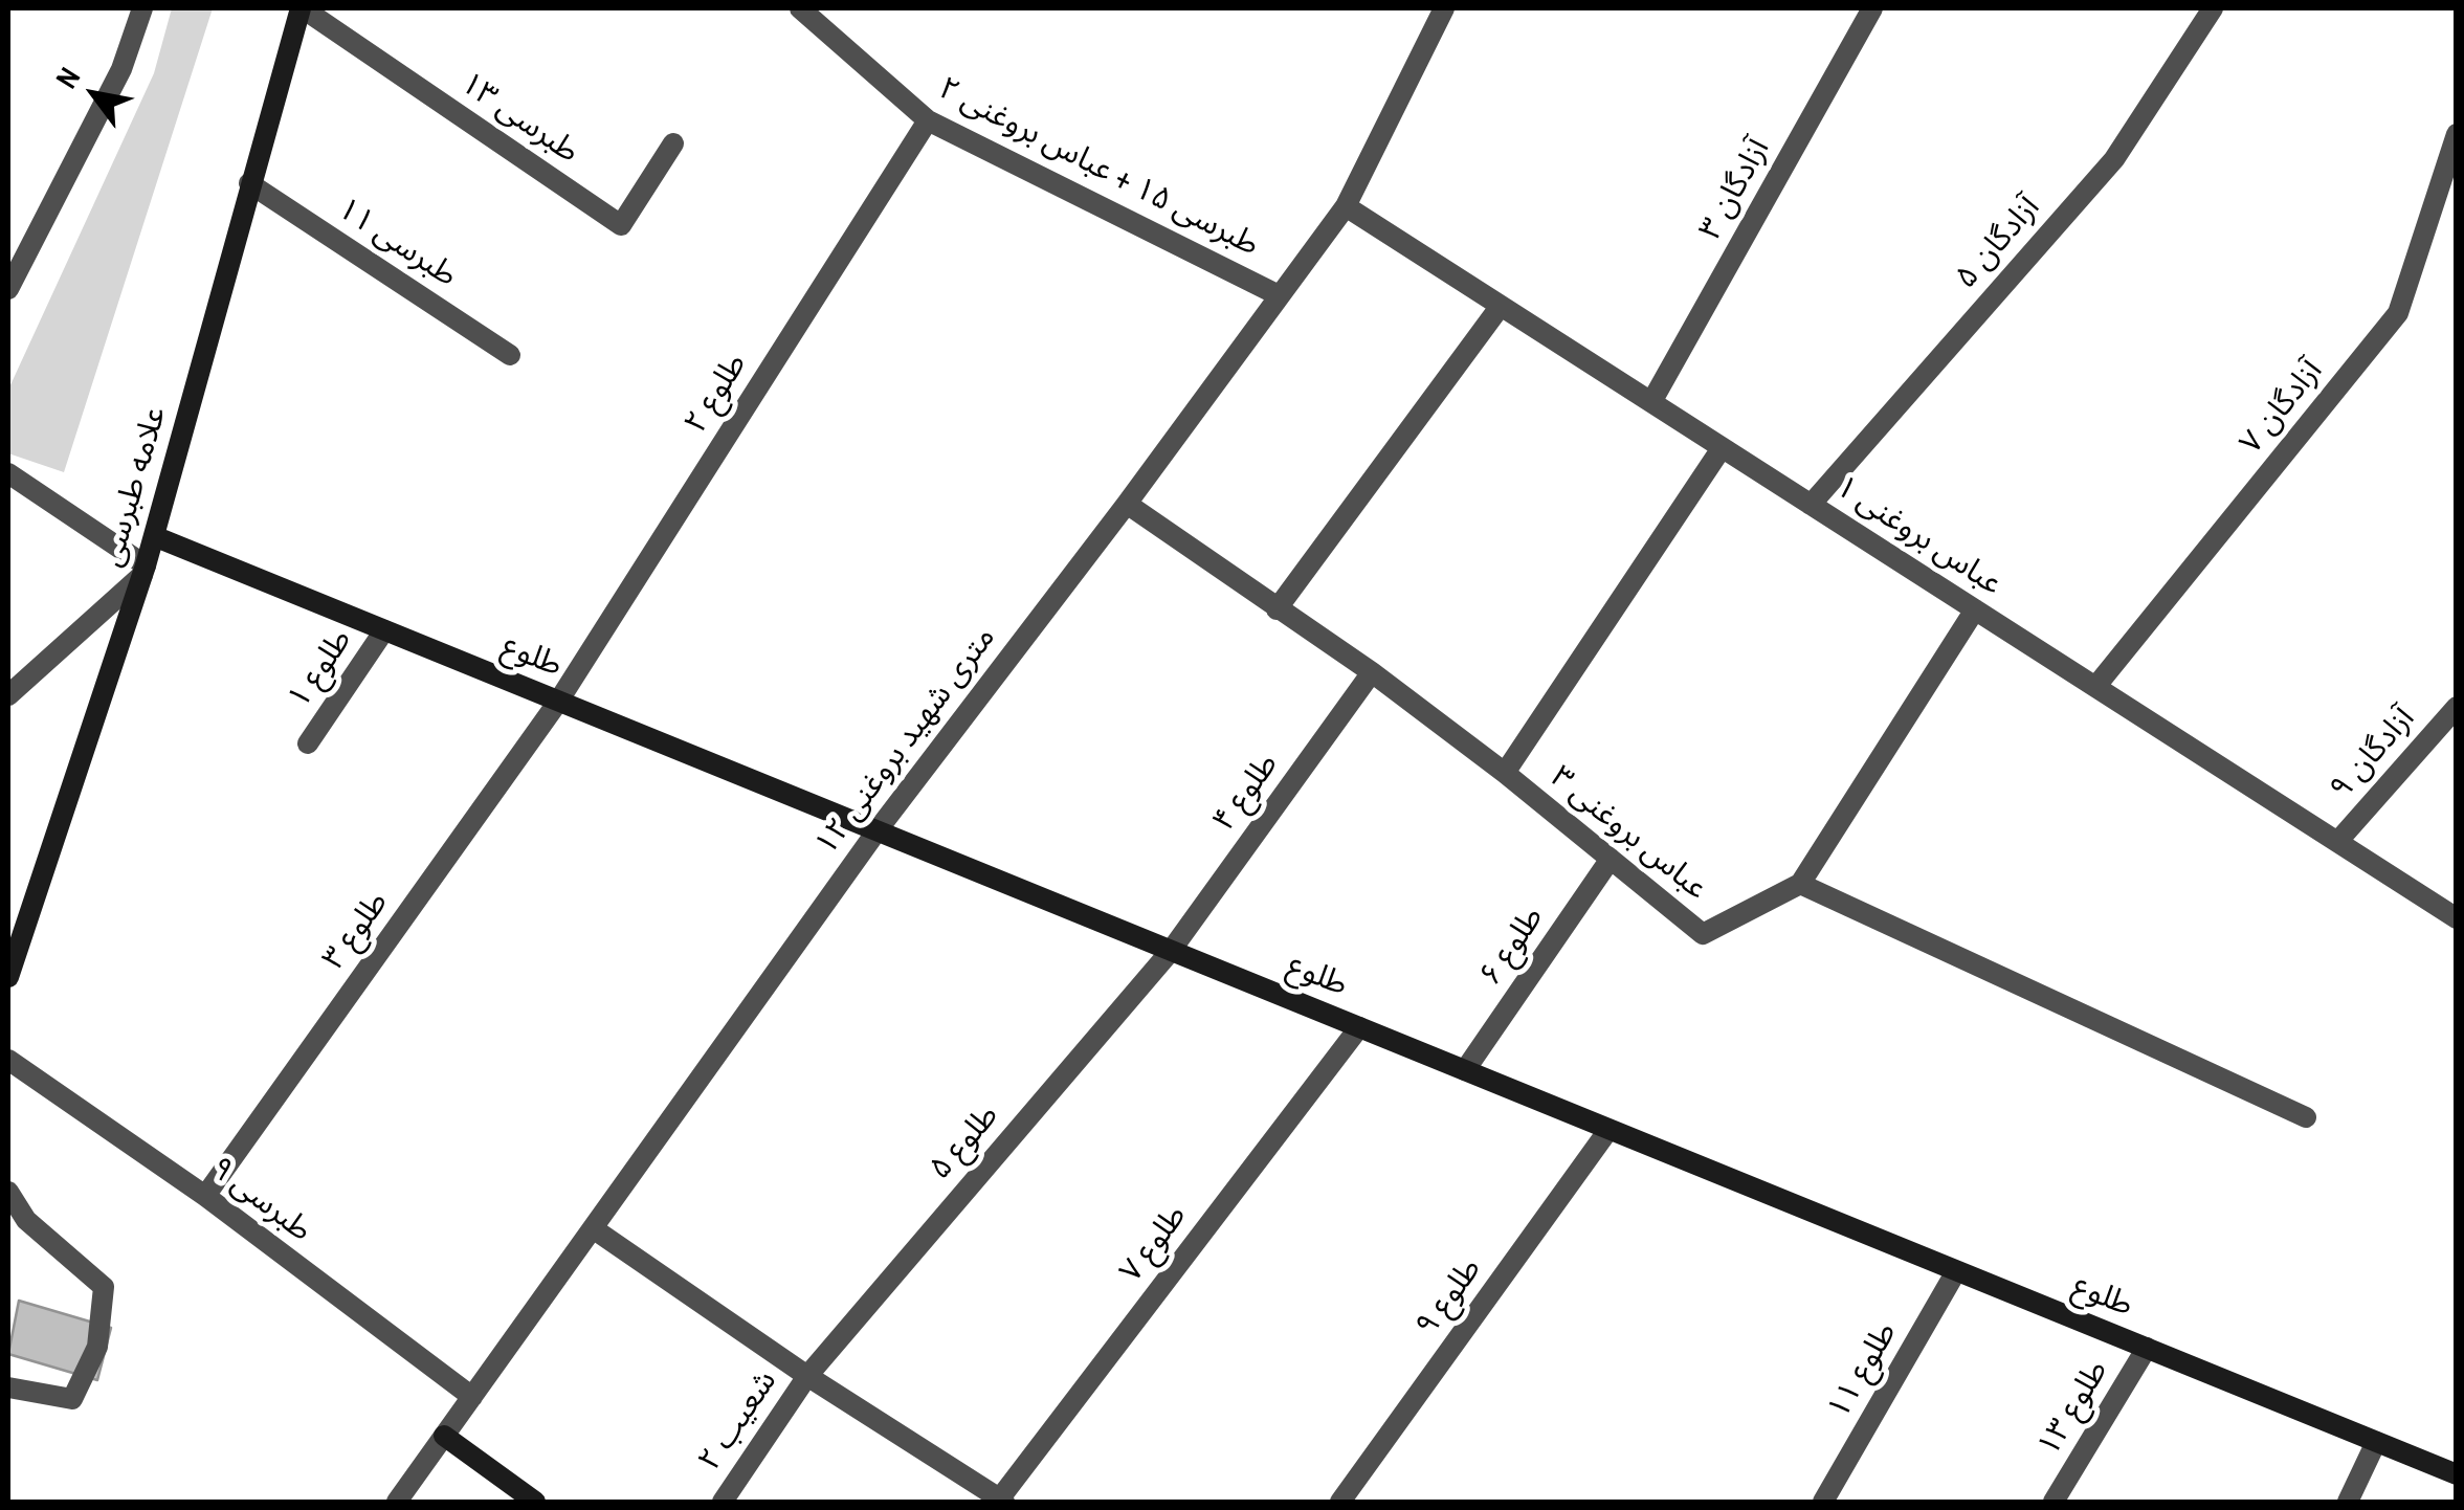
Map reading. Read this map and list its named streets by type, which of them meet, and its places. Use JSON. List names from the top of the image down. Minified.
{"streets":{"street":["طبرسی ۱۳","طبرسی ۱۵ + عباس بروغنی ۲","آزادگان ۳","طبرسی ۱۱","آزادگان ۵","طلوع ۲","آزادگان ۷","علامه طبرسی","عباس بروغنی ۱","طلوع","طلوع ۱","۱۲ متری شهید بروغنی","آزادگان ۹","طلوع ۴","عباس بروغنی ۳","طلوع ۳","طلوع ۶","طلوع ۵","طبرسی ۹","طلوع ۷","طلوع ۹","طلوع ۱۱","طلوع ۱۳","شعیب ۲"]},"crossings":[["طبرسی ۱۳","علامه طبرسی"],["طبرسی ۱۵ + عباس بروغنی ۲","طلوع ۲"],["طبرسی ۱۵ + عباس بروغنی ۲","۱۲ متری شهید بروغنی"],["آزادگان ۳","عباس بروغنی ۱"],["طبرسی ۱۱","علامه طبرسی"],["آزادگان ۵","عباس بروغنی ۱"],["طلوع ۲","طلوع"],["طلوع ۲","طلوع ۳"],["آزادگان ۷","عباس بروغنی ۱"],["علامه طبرسی","طلوع"],["عباس بروغنی ۱","۱۲ متری شهید بروغنی"],["عباس بروغنی ۱","آزادگان ۹"],["طلوع","طلوع ۱"],["طلوع","۱۲ متری شهید بروغنی"],["طلوع","طلوع ۴"],["طلوع","طلوع ۳"],["طلوع","طلوع ۶"],["طلوع","طلوع ۵"],["طلوع","طلوع ۷"],["طلوع","طلوع ۹"],["طلوع","طلوع ۱۱"],["طلوع","طلوع ۱۳"],["۱۲ متری شهید بروغنی","عباس بروغنی ۳"],["۱۲ متری شهید بروغنی","طبرسی ۹"],["طلوع ۴","عباس بروغنی ۳"],["طلوع ۴","طلوع ۵"],["عباس بروغنی ۳","طلوع ۶"],["طلوع ۳","طبرسی ۹"],["طلوع ۵","شعیب ۲"]],"north":"top left"}
